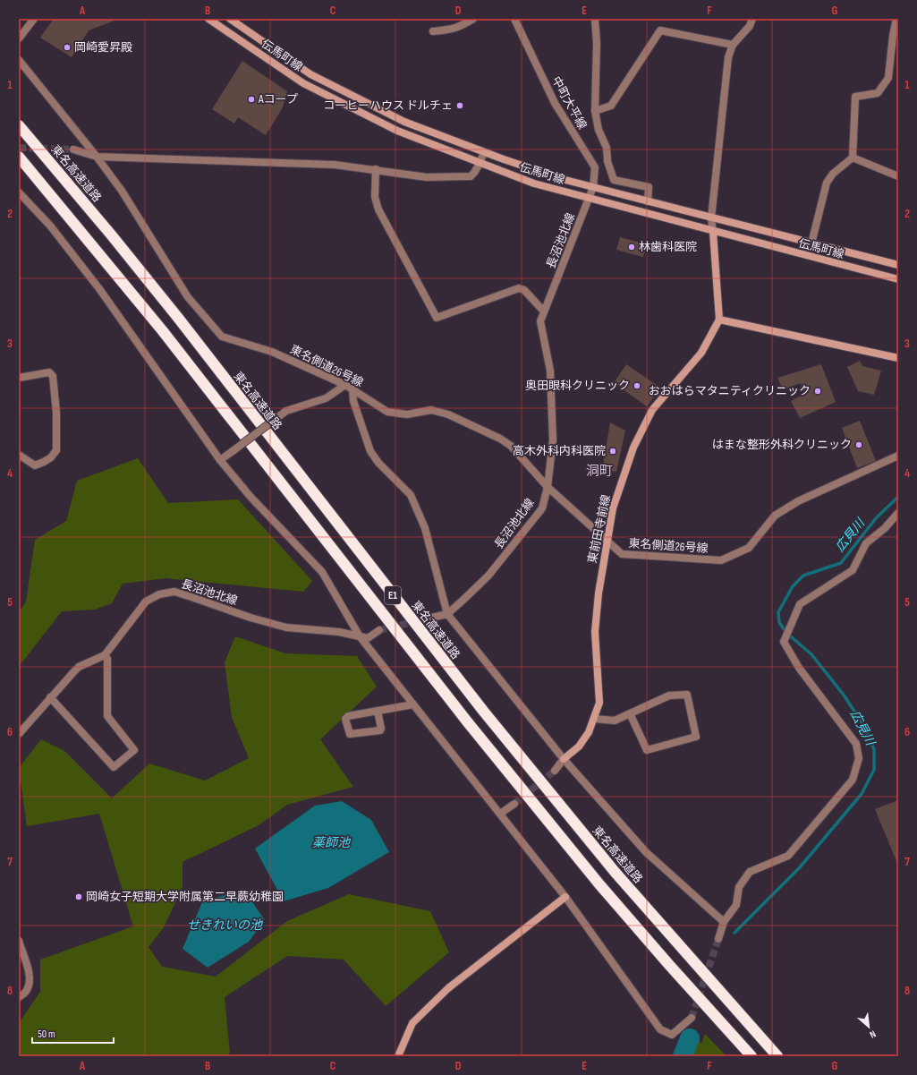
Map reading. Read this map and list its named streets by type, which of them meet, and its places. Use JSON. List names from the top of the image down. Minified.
{"streets":{"highway":["東名高速道路","E1"],"street":["伝馬町線","中町大平線","長沼池北線","東名側道26号線","東前田寺前線"]},"crossings":[["伝馬町線","中町大平線"],["伝馬町線","長沼池北線"],["中町大平線","長沼池北線"],["長沼池北線","東名側道26号線"],["東名側道26号線","東前田寺前線"]],"districts":["洞町"],"water":["広貝川","広見川","薬師池","せきれいの池"],"places":["岡崎愛昇殿","Aコープ","コーヒーハウス ドルチェ","林歯科医院","奥田眼科クリニック","おおはらマタニティクリニック","はまな整形外科クリニック","高木外科内科医院","岡崎女子短期大学附属第二早蕨幼稚園"],"scale_bar":"50 m","north":"bottom right","grid":{"columns":["A","B","C","D","E","F","G"],"rows":["1","2","3","4","5","6","7","8"]}}
